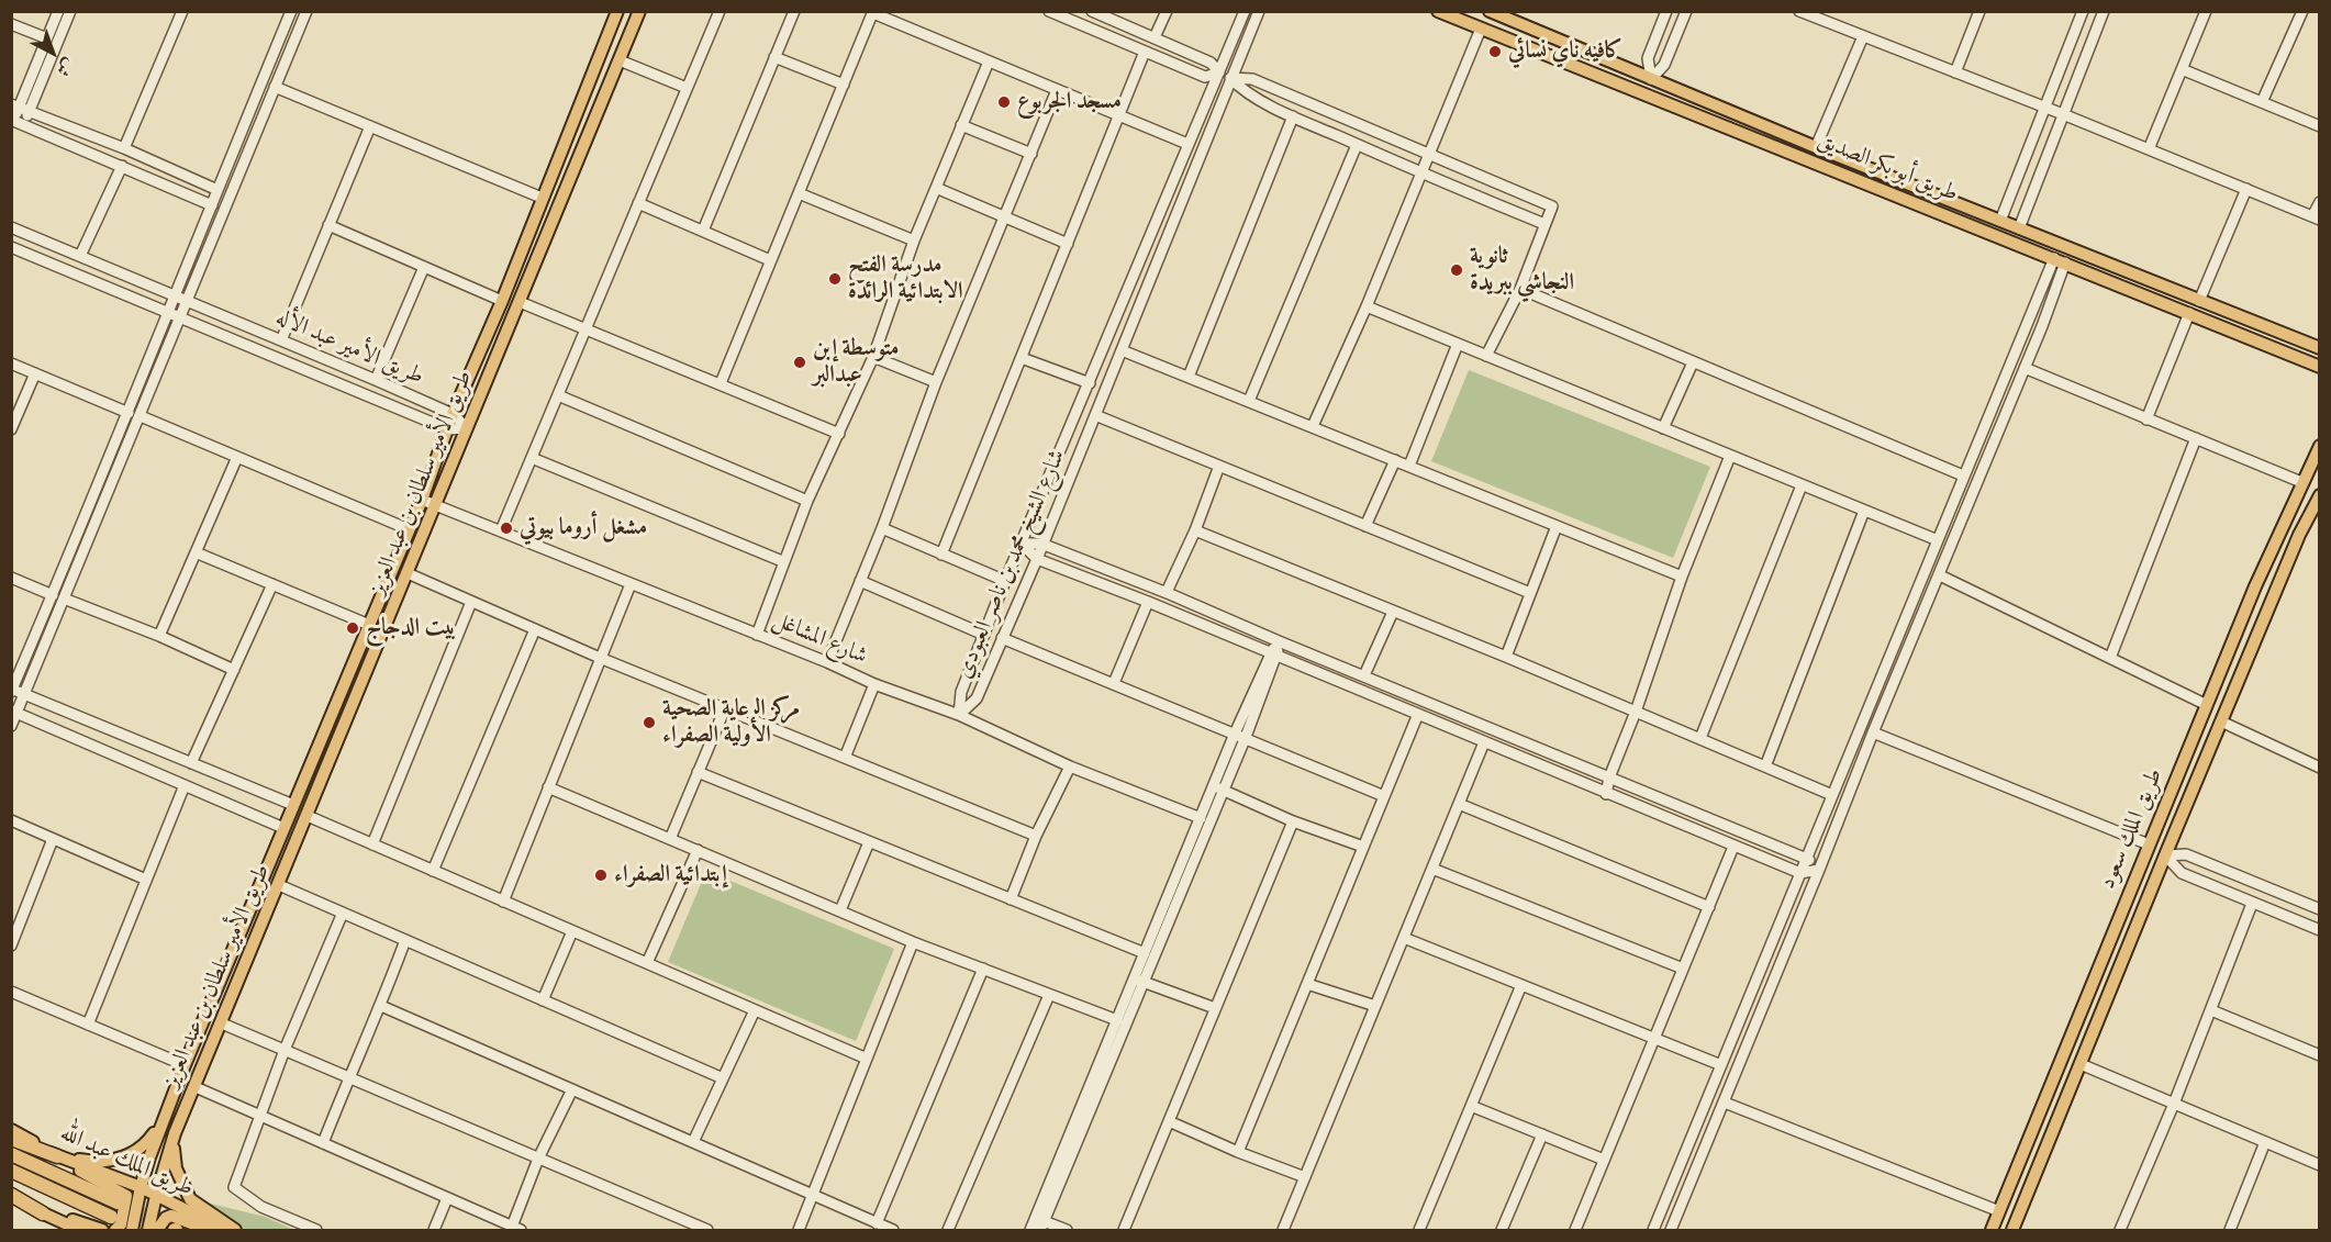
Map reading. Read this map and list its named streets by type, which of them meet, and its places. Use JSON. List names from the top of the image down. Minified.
{"streets":{"highway":["طريق الملك عبد الله"],"main road":["طريق أبو بكر الصديق","طريق الأمير سلطان بن عبد العزيز","طريق الملك سعود"],"street":["طريق الأمير عبد الأله","شارع الشيخ محمد بن ناصر العبودي","شارع المشاغل"]},"crossings":[["طريق الأمير عبد الأله","طريق الأمير سلطان بن عبد العزيز"],["طريق الأمير سلطان بن عبد العزيز","شارع المشاغل"],["طريق الأمير سلطان بن عبد العزيز","طريق الملك عبد الله"],["شارع الشيخ محمد بن ناصر العبودي","شارع المشاغل"]],"places":["كافيه ناي نسائي","مسجد الجربوع","ثانوية النجاشي ببريدة","مدرسة الفتح الابتدائية الرائدة","متوسطة إبن عبدالبر","مشغل أروما بيوتي","بيت الدجاج","مركز الرعاية الصحية الأولية الصفراء","إبتدائية الصفراء"],"north":"bottom right"}
